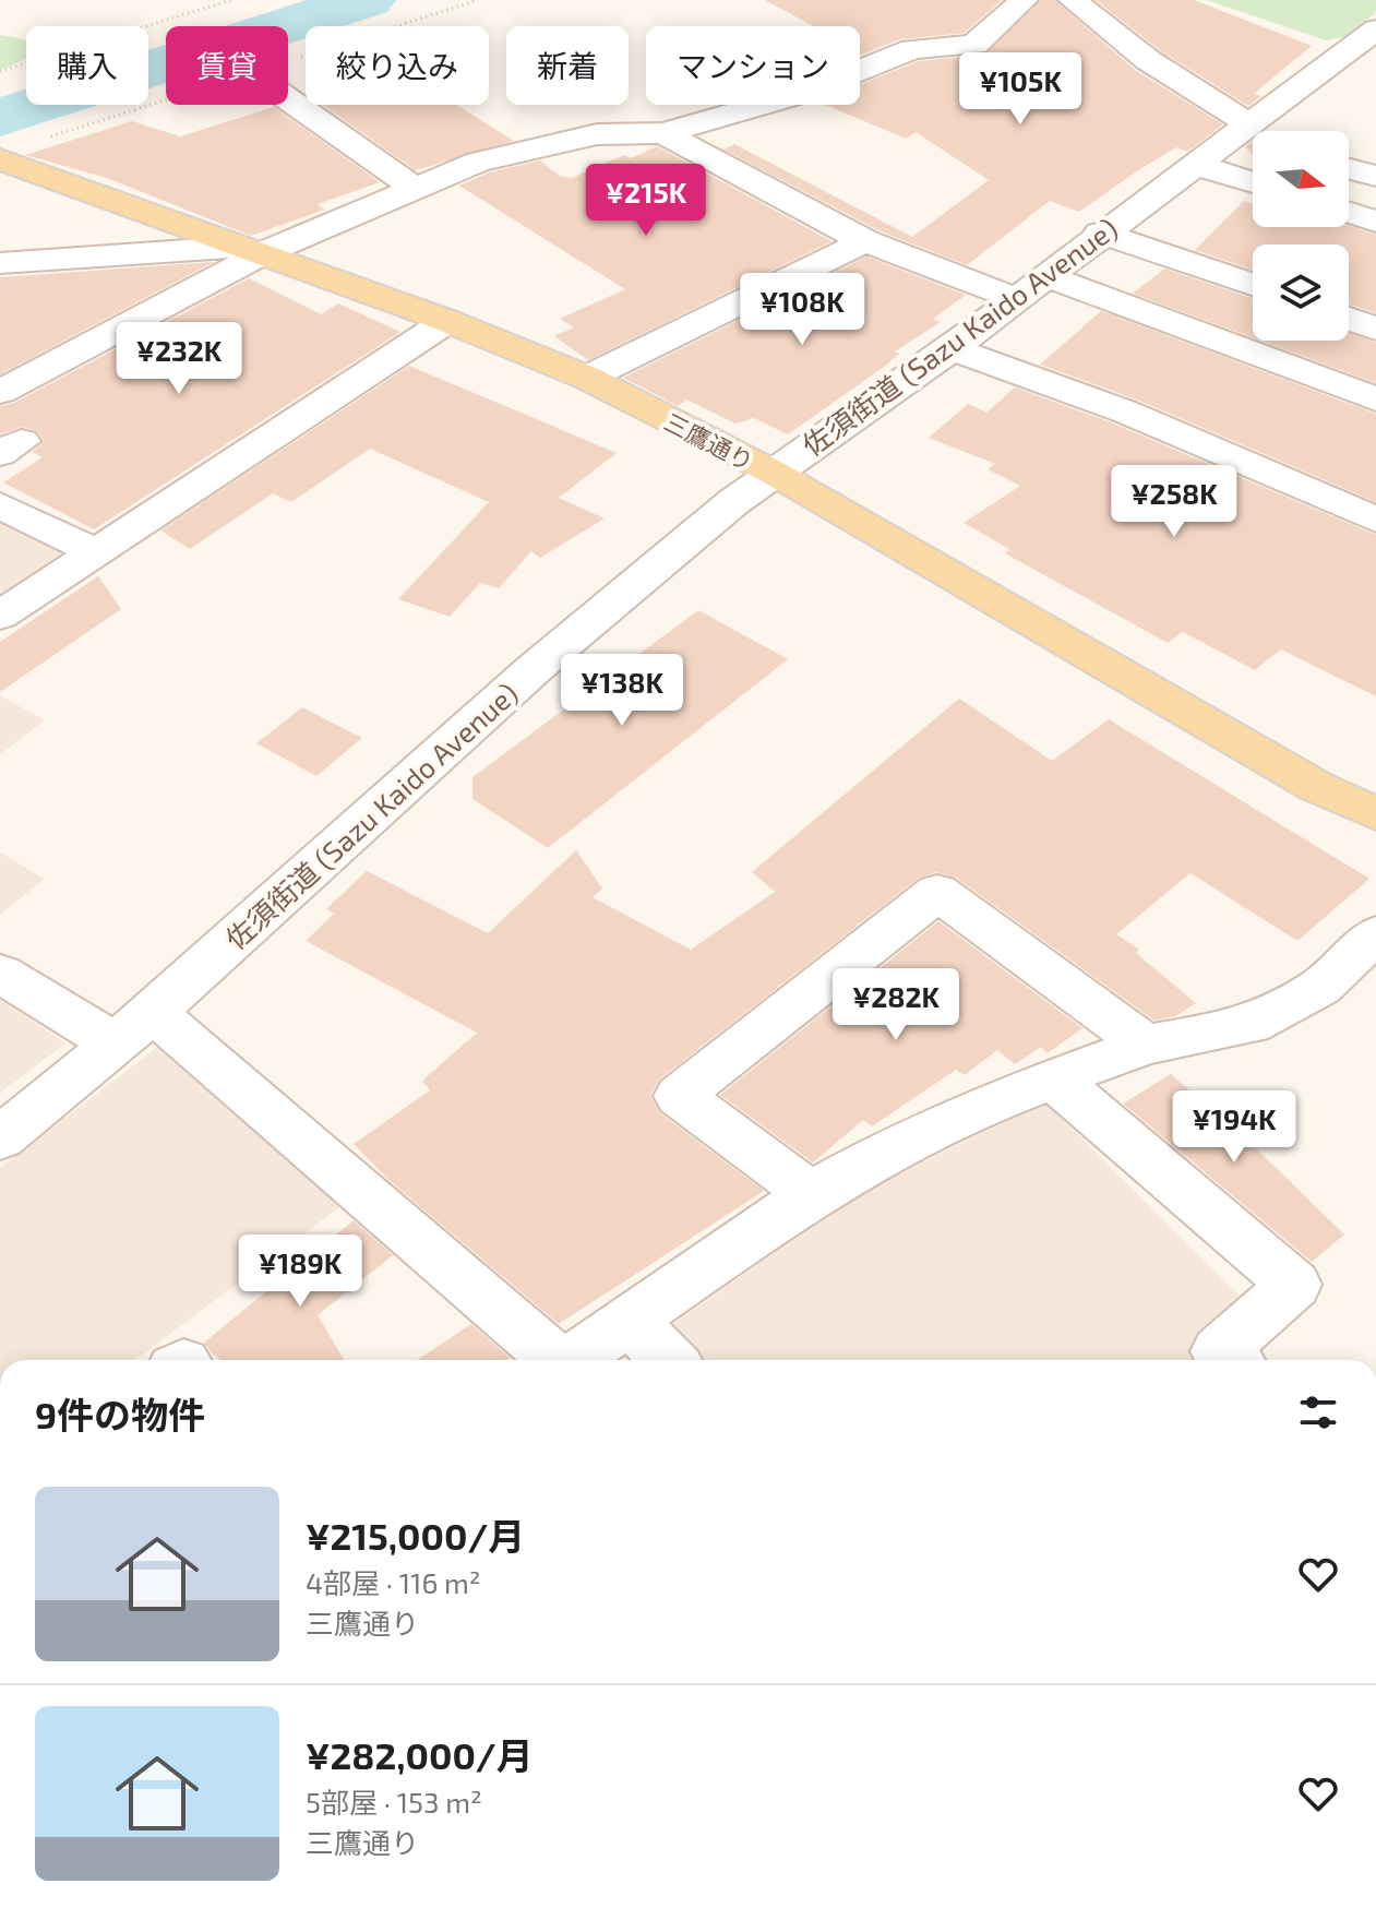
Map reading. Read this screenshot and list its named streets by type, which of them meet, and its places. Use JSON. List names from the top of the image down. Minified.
{"streets":{"main road":["三鷹通り"],"street":["佐須街道 (Sazu Kaido Avenue)"]},"crossings":[["佐須街道 (Sazu Kaido Avenue)","三鷹通り"]],"north":"right","page":{"chip":["購入","賃貸","絞り込み","新着","マンション"],"price":["¥105K","¥215K","¥108K","¥232K","¥258K","¥138K","¥282K","¥194K","¥189K"],"heading":"9件の物件","list":[{"name":"¥215,000/月","note":"4部屋 · 116 m² · 三鷹通り"},{"name":"¥282,000/月","note":"5部屋 · 153 m² · 三鷹通り"}]}}
